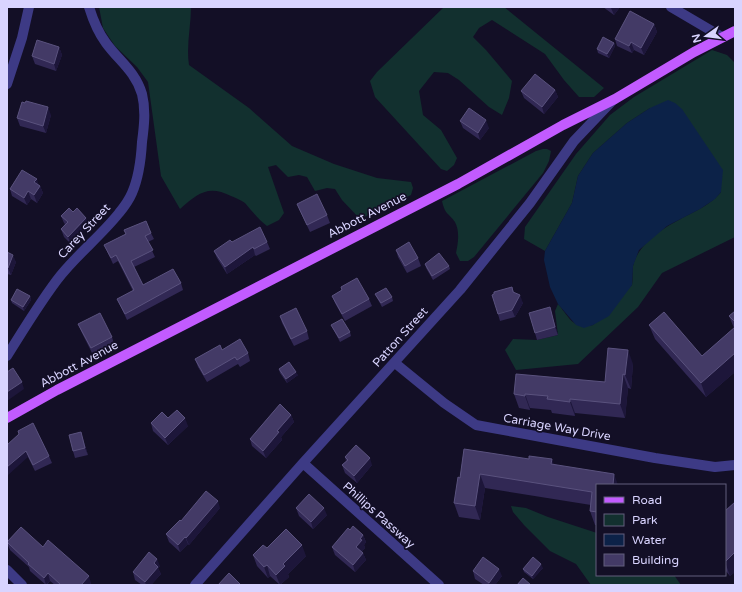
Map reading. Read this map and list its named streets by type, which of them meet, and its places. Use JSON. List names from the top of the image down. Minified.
{"streets":{"main road":["Abbott Avenue"],"street":["Carey Street","Patton Street","Carriage Way Drive","Phillips Passway"]},"crossings":[["Abbott Avenue","Patton Street"],["Patton Street","Carriage Way Drive"],["Patton Street","Phillips Passway"]],"legend":["Road","Park","Water","Building"],"north":"left"}
